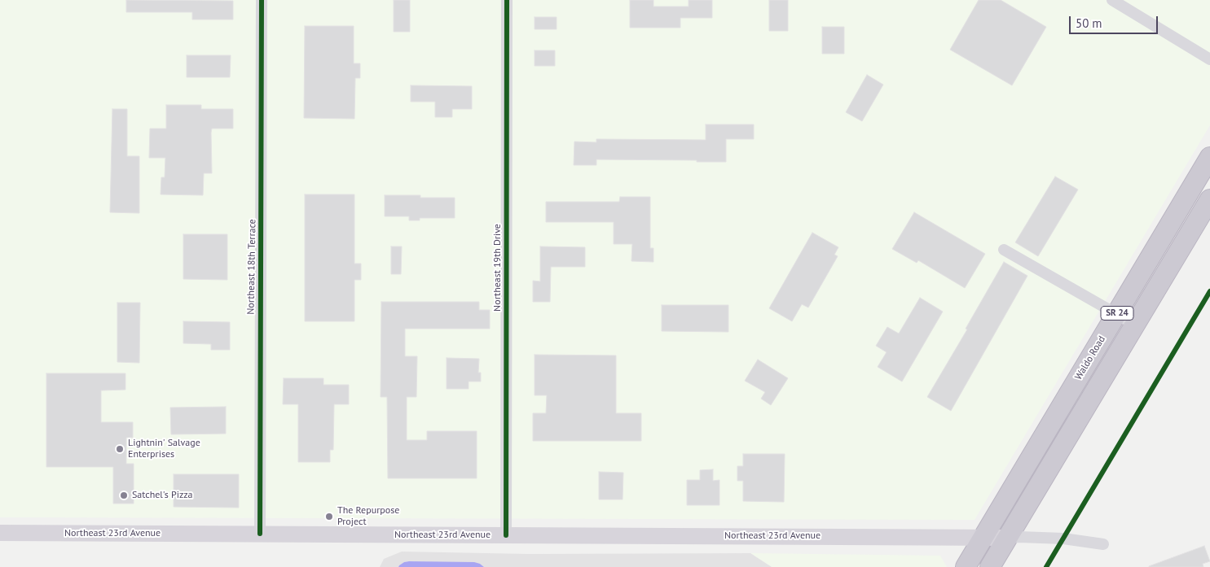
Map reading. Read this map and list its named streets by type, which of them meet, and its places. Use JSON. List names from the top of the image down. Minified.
{"streets":{"highway":["SR 24","Waldo Road"],"main road":["Northeast 23rd Avenue"],"street":["Northeast 18th Terrace","Northeast 19th Drive"]},"crossings":[["Northeast 18th Terrace","Northeast 23rd Avenue"],["Northeast 19th Drive","Northeast 23rd Avenue"],["SR 24","Waldo Road"],["SR 24","Northeast 23rd Avenue"],["Waldo Road","Northeast 23rd Avenue"]],"places":["Lightnin' Salvage Enterprises","Satchel's Pizza","The Repurpose Project"],"scale_bar":"50 m"}
